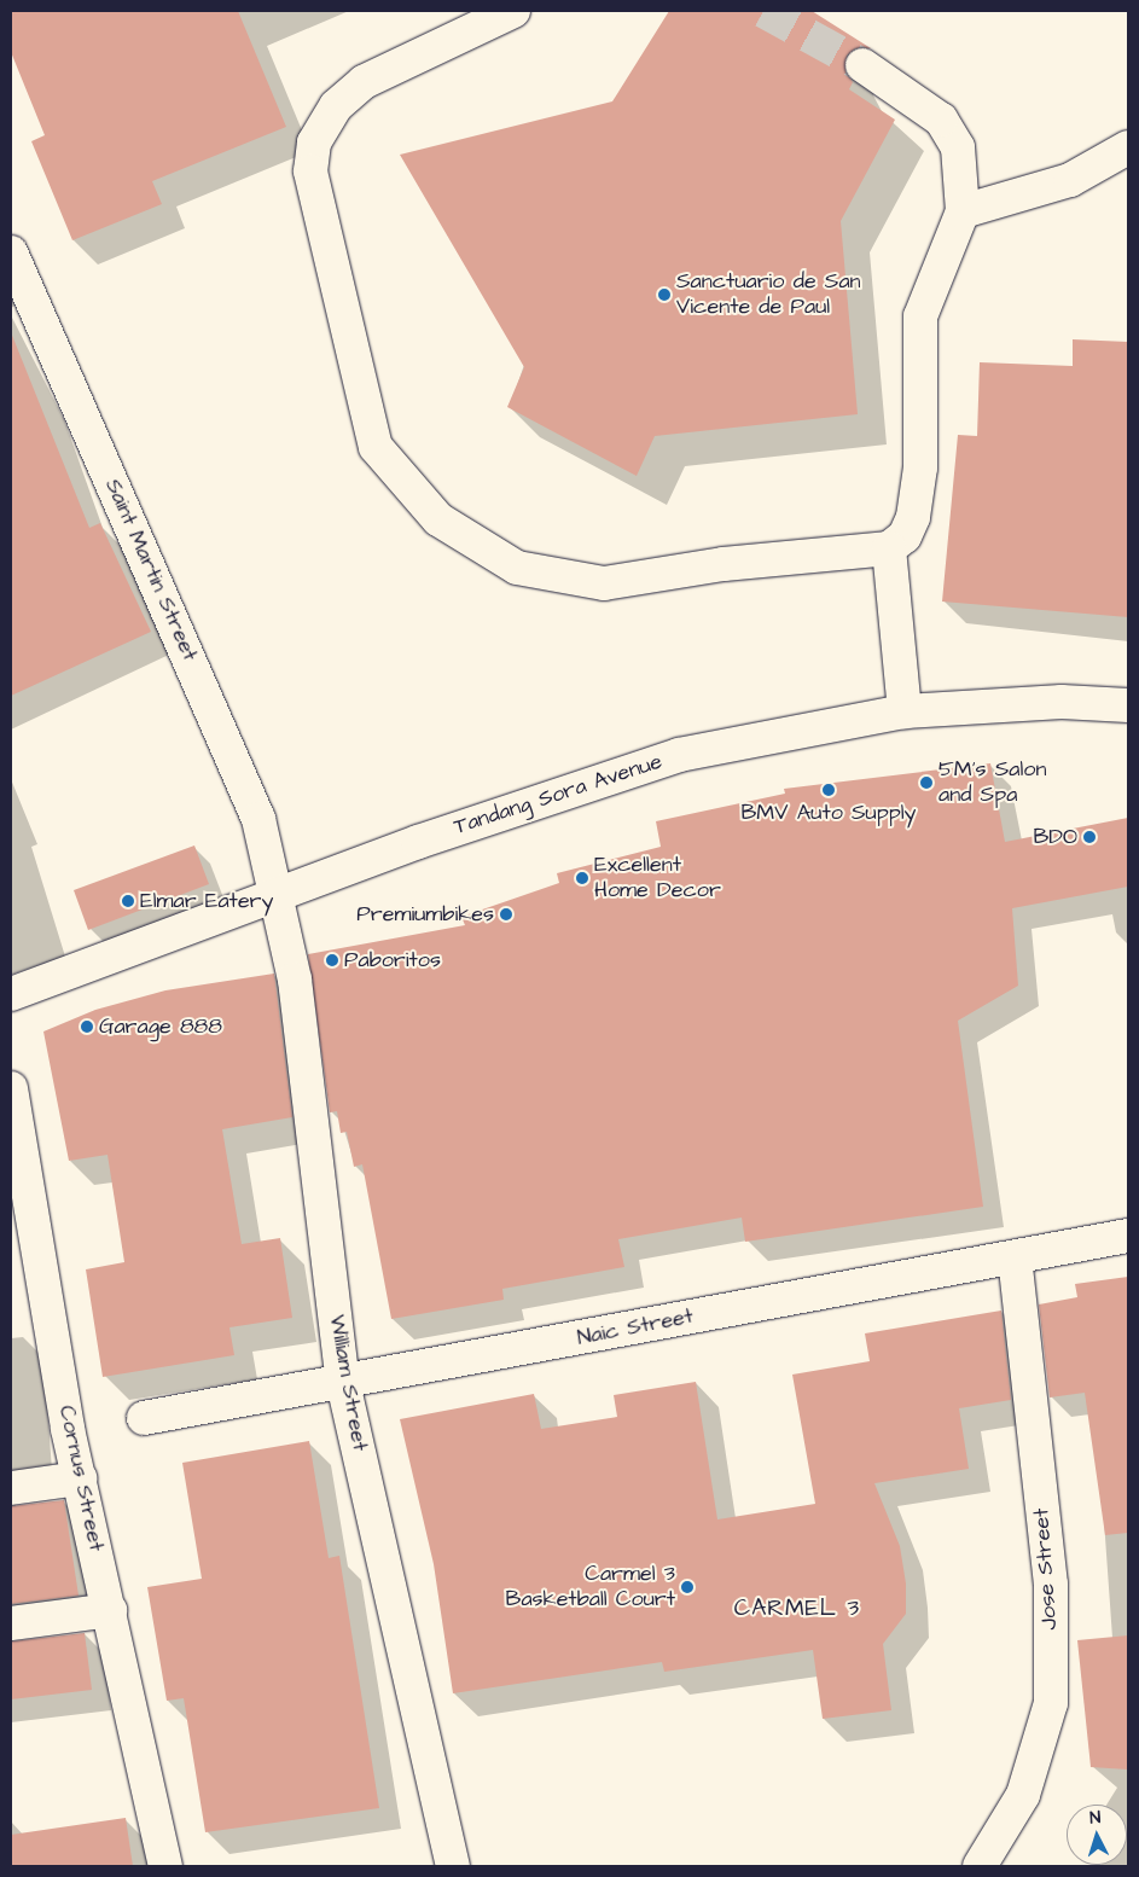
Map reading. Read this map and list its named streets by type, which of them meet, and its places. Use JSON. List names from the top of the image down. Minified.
{"streets":{"street":["Saint Martin Street","Tandang Sora Avenue","Naic Street","William Street","Cornus Street","Jose Street"]},"crossings":[["Saint Martin Street","Tandang Sora Avenue"],["Saint Martin Street","William Street"],["Tandang Sora Avenue","William Street"],["Naic Street","William Street"],["Naic Street","Jose Street"]],"districts":["CARMEL 3"],"places":["Sanctuario de San Vicente de Paul","5M's Salon and Spa","BMV Auto Supply","BDO","Excellent Home Decor","Elmar Eatery","Premiumbikes","Paboritos","Garage 888","Carmel 3 Basketball Court"],"north":"top"}
